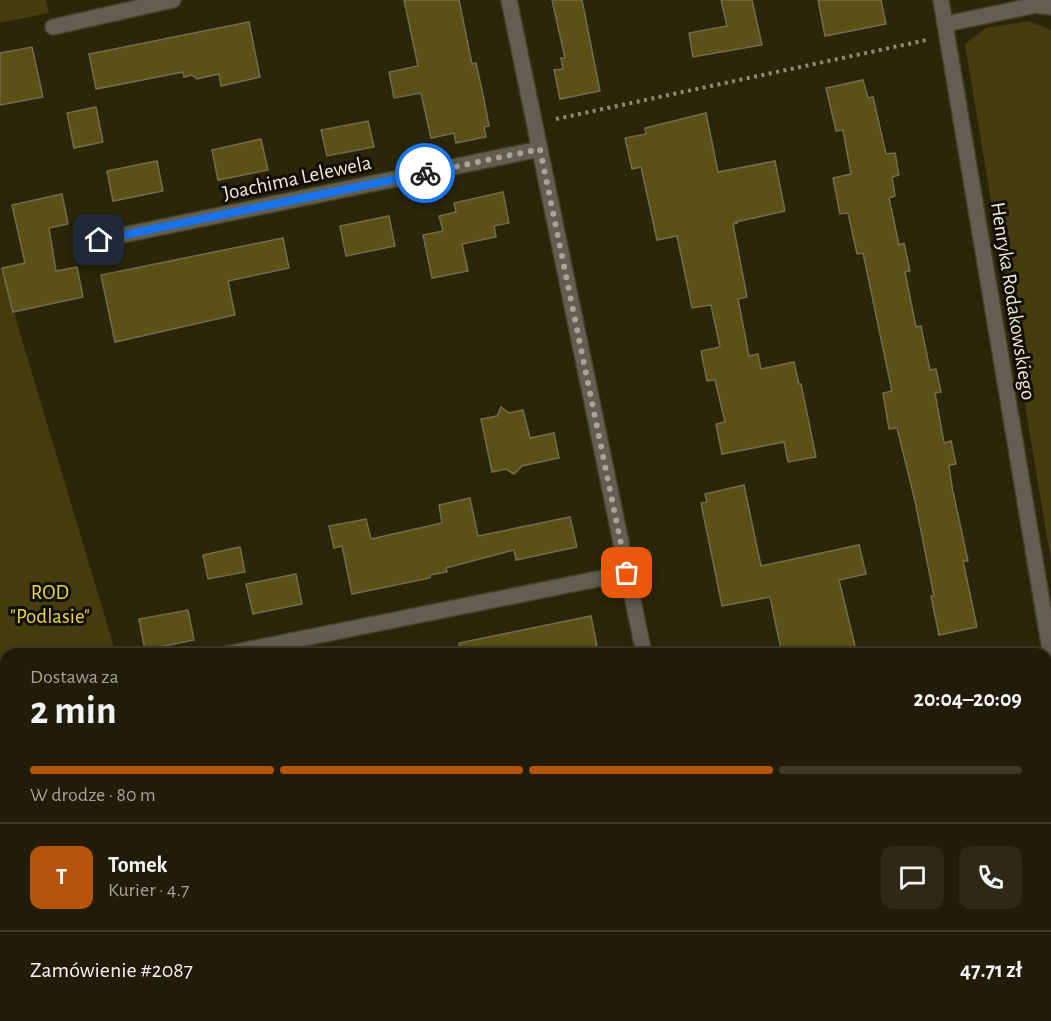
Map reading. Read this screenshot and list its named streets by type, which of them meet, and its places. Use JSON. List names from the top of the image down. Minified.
{"streets":{"street":["Joachima Lelewela","Henryka Rodakowskiego"]},"parks":["ROD \"Podlasie\""],"page":{"heading":["2 min","Dostawa za","20:04–20:09"],"panel":["Tomek","Kurier · 4.7","Zamówienie #2087","47.71 zł"],"bar":"W drodze · 80 m","round":"T"}}
